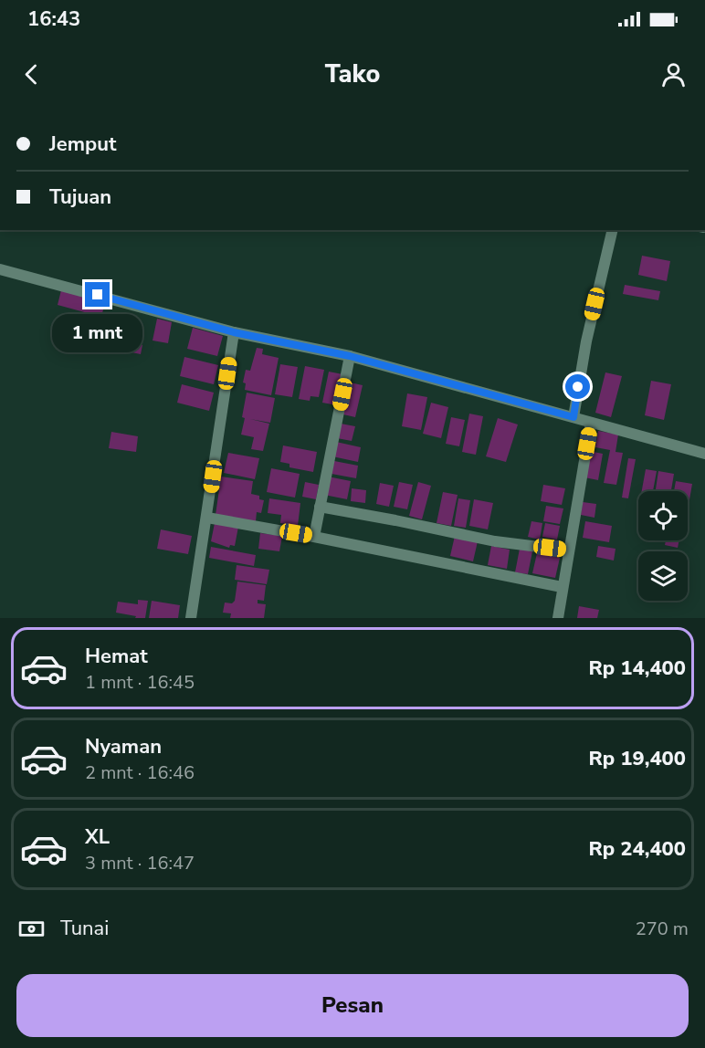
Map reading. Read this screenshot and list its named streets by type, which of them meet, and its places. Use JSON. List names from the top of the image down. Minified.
{"page":{"status":"16:43","header":"Tako","banner":["Jemput","Tujuan"],"bubble":"1 mnt","list":[{"name":"Hemat","note":"1 mnt · 16:45","value":"Rp 14,400"},{"name":"Nyaman","note":"2 mnt · 16:46","value":"Rp 19,400"},{"name":"XL","note":"3 mnt · 16:47","value":"Rp 24,400"}],"pay":["Tunai","270 m"],"buttons":"Pesan"}}
